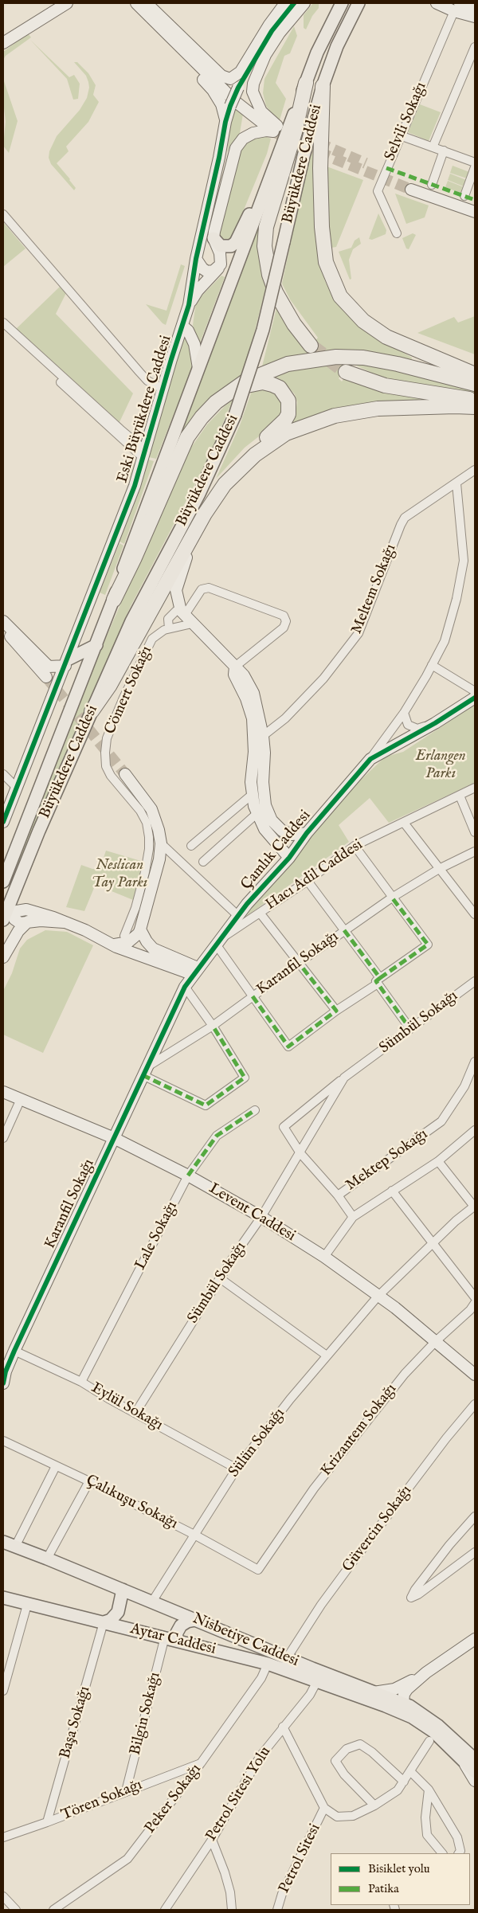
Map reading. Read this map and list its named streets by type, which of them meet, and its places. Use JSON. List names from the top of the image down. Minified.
{"streets":{"main road":["Büyükdere Caddesi","Aytar Caddesi","Nisbetiye Caddesi"],"street":["Selvili Sokağı","Eski Büyükdere Caddesi","Meltem Sokağı","Cömert Sokağı","Çamlık Caddesi","Hacı Adil Caddesi","Karanfil Sokağı","Sümbül Sokağı","Mektep Sokağı","Levent Caddesi","Lale Sokağı","Eylül Sokağı","Krizantem Sokağı","Sülün Sokağı","Çalıkuşu Sokağı","Güvercin Sokağı","Bilgin Sokağı","Başa Sokağı","Petrol Sitesi Yolu","Peker Sokağı","Tören Sokağı","Petrol Sitesi"]},"crossings":[["Çamlık Caddesi","Hacı Adil Caddesi"],["Çamlık Caddesi","Karanfil Sokağı"],["Karanfil Sokağı","Levent Caddesi"],["Karanfil Sokağı","Eylül Sokağı"],["Sümbül Sokağı","Levent Caddesi"],["Sümbül Sokağı","Eylül Sokağı"],["Mektep Sokağı","Levent Caddesi"],["Levent Caddesi","Lale Sokağı"],["Levent Caddesi","Krizantem Sokağı"],["Levent Caddesi","Sülün Sokağı"],["Lale Sokağı","Eylül Sokağı"],["Eylül Sokağı","Sülün Sokağı"],["Krizantem Sokağı","Çalıkuşu Sokağı"],["Sülün Sokağı","Çalıkuşu Sokağı"],["Sülün Sokağı","Nisbetiye Caddesi"],["Güvercin Sokağı","Nisbetiye Caddesi"],["Aytar Caddesi","Nisbetiye Caddesi"],["Aytar Caddesi","Bilgin Sokağı"],["Aytar Caddesi","Başa Sokağı"],["Aytar Caddesi","Petrol Sitesi Yolu"],["Aytar Caddesi","Peker Sokağı"],["Bilgin Sokağı","Tören Sokağı"],["Başa Sokağı","Tören Sokağı"],["Petrol Sitesi Yolu","Petrol Sitesi"],["Peker Sokağı","Tören Sokağı"]],"parks":["Erlangen Parkı","Neslican Tay Parkı"],"legend":["Bisiklet yolu","Patika"]}
